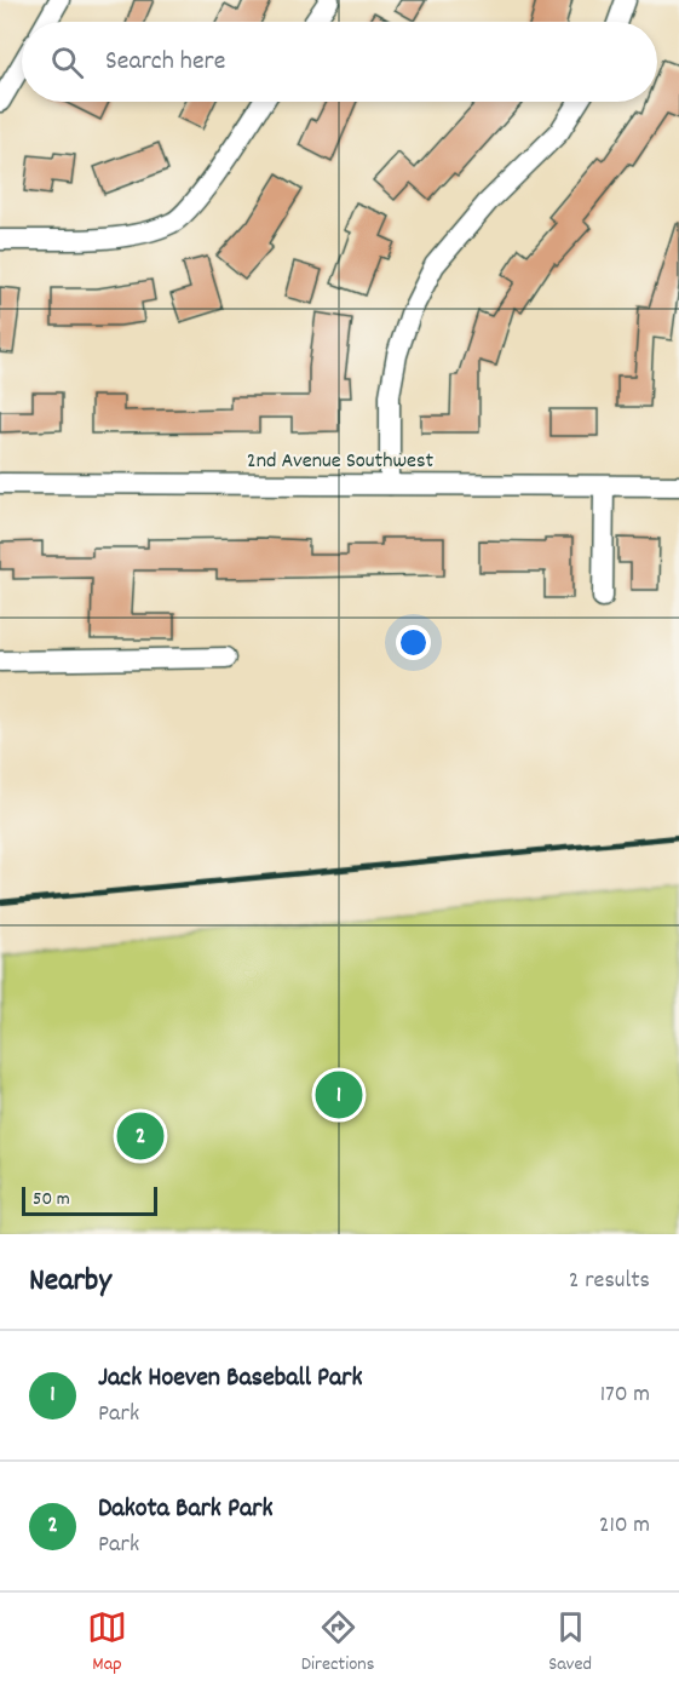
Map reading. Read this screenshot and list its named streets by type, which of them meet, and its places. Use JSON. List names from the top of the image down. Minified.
{"streets":{"street":["2nd Avenue Southwest"]},"scale_bar":"50 m","page":{"search":"Search here","pins":["1","2"],"scale":"50 m","heading":["Nearby","2 results"],"list":[{"mark":"1","name":"Jack Hoeven Baseball Park","note":"Park","value":"170 m"},{"mark":"2","name":"Dakota Bark Park","note":"Park","value":"210 m"}],"nav":["Map","Directions","Saved"]}}
